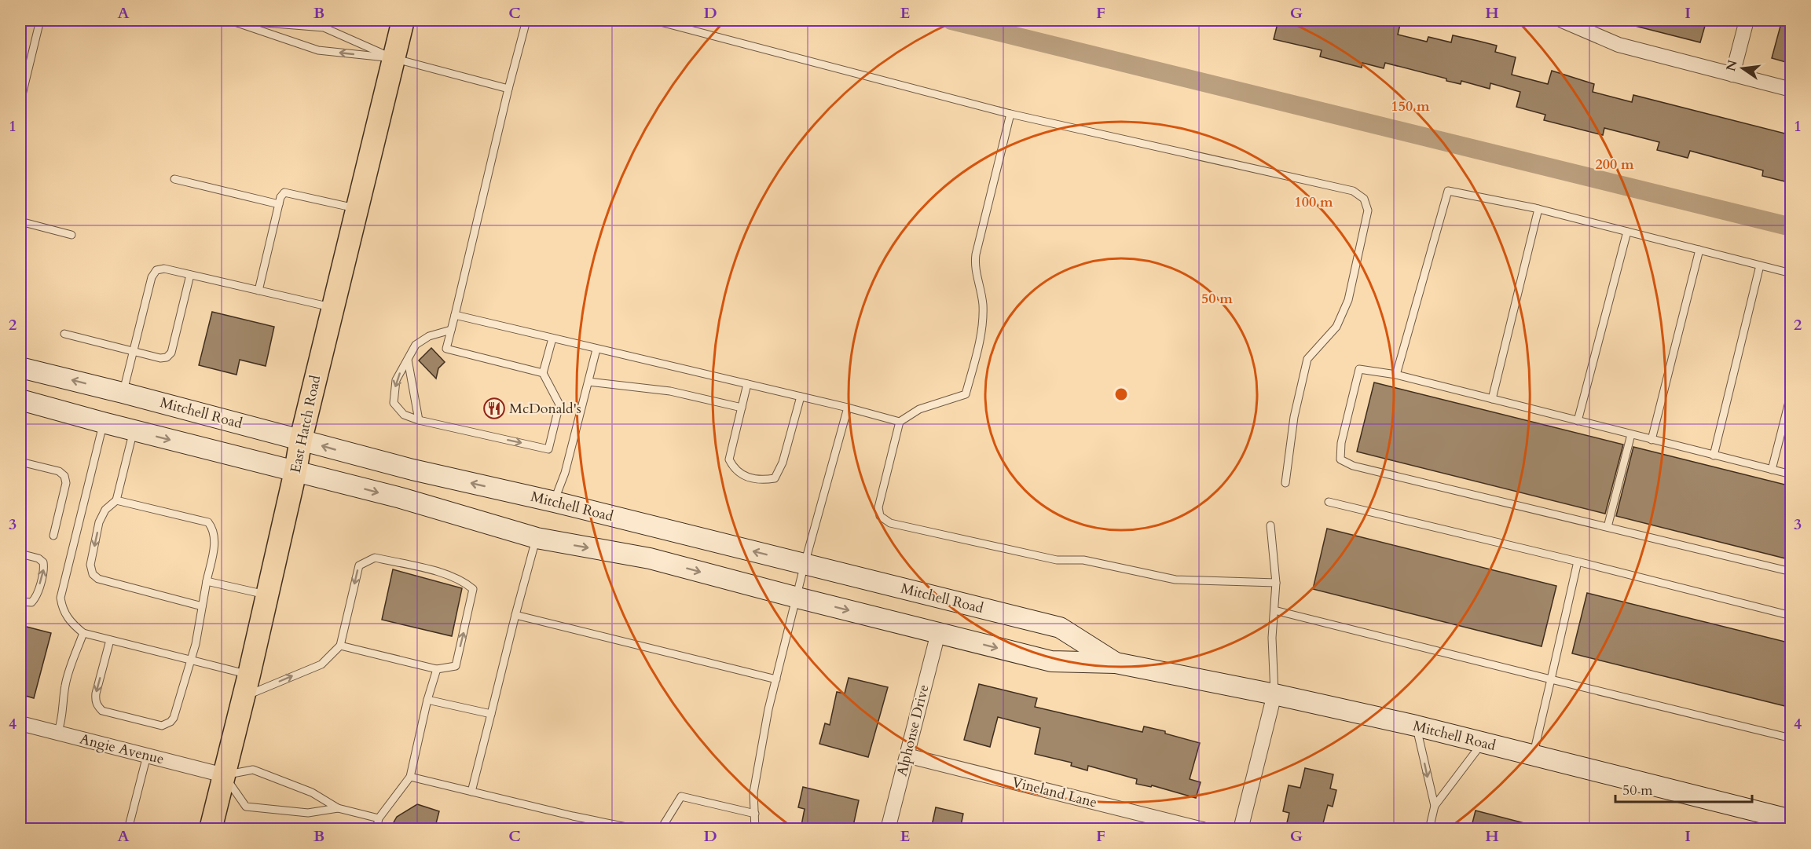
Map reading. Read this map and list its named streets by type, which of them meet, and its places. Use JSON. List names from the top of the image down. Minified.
{"streets":{"main road":["Mitchell Road","East Hatch Road"],"street":["Alphonse Drive","Angie Avenue","Vineland Lane"]},"crossings":[["Mitchell Road","East Hatch Road"],["Mitchell Road","Alphonse Drive"],["East Hatch Road","Angie Avenue"],["Alphonse Drive","Vineland Lane"]],"places":{"restaurant":["McDonald's"]},"scale_bar":"50 m","north":"left","grid":{"columns":["A","B","C","D","E","F","G","H","I"],"rows":["1","2","3","4"]},"rings":["150 m","200 m","100 m","50 m"]}
